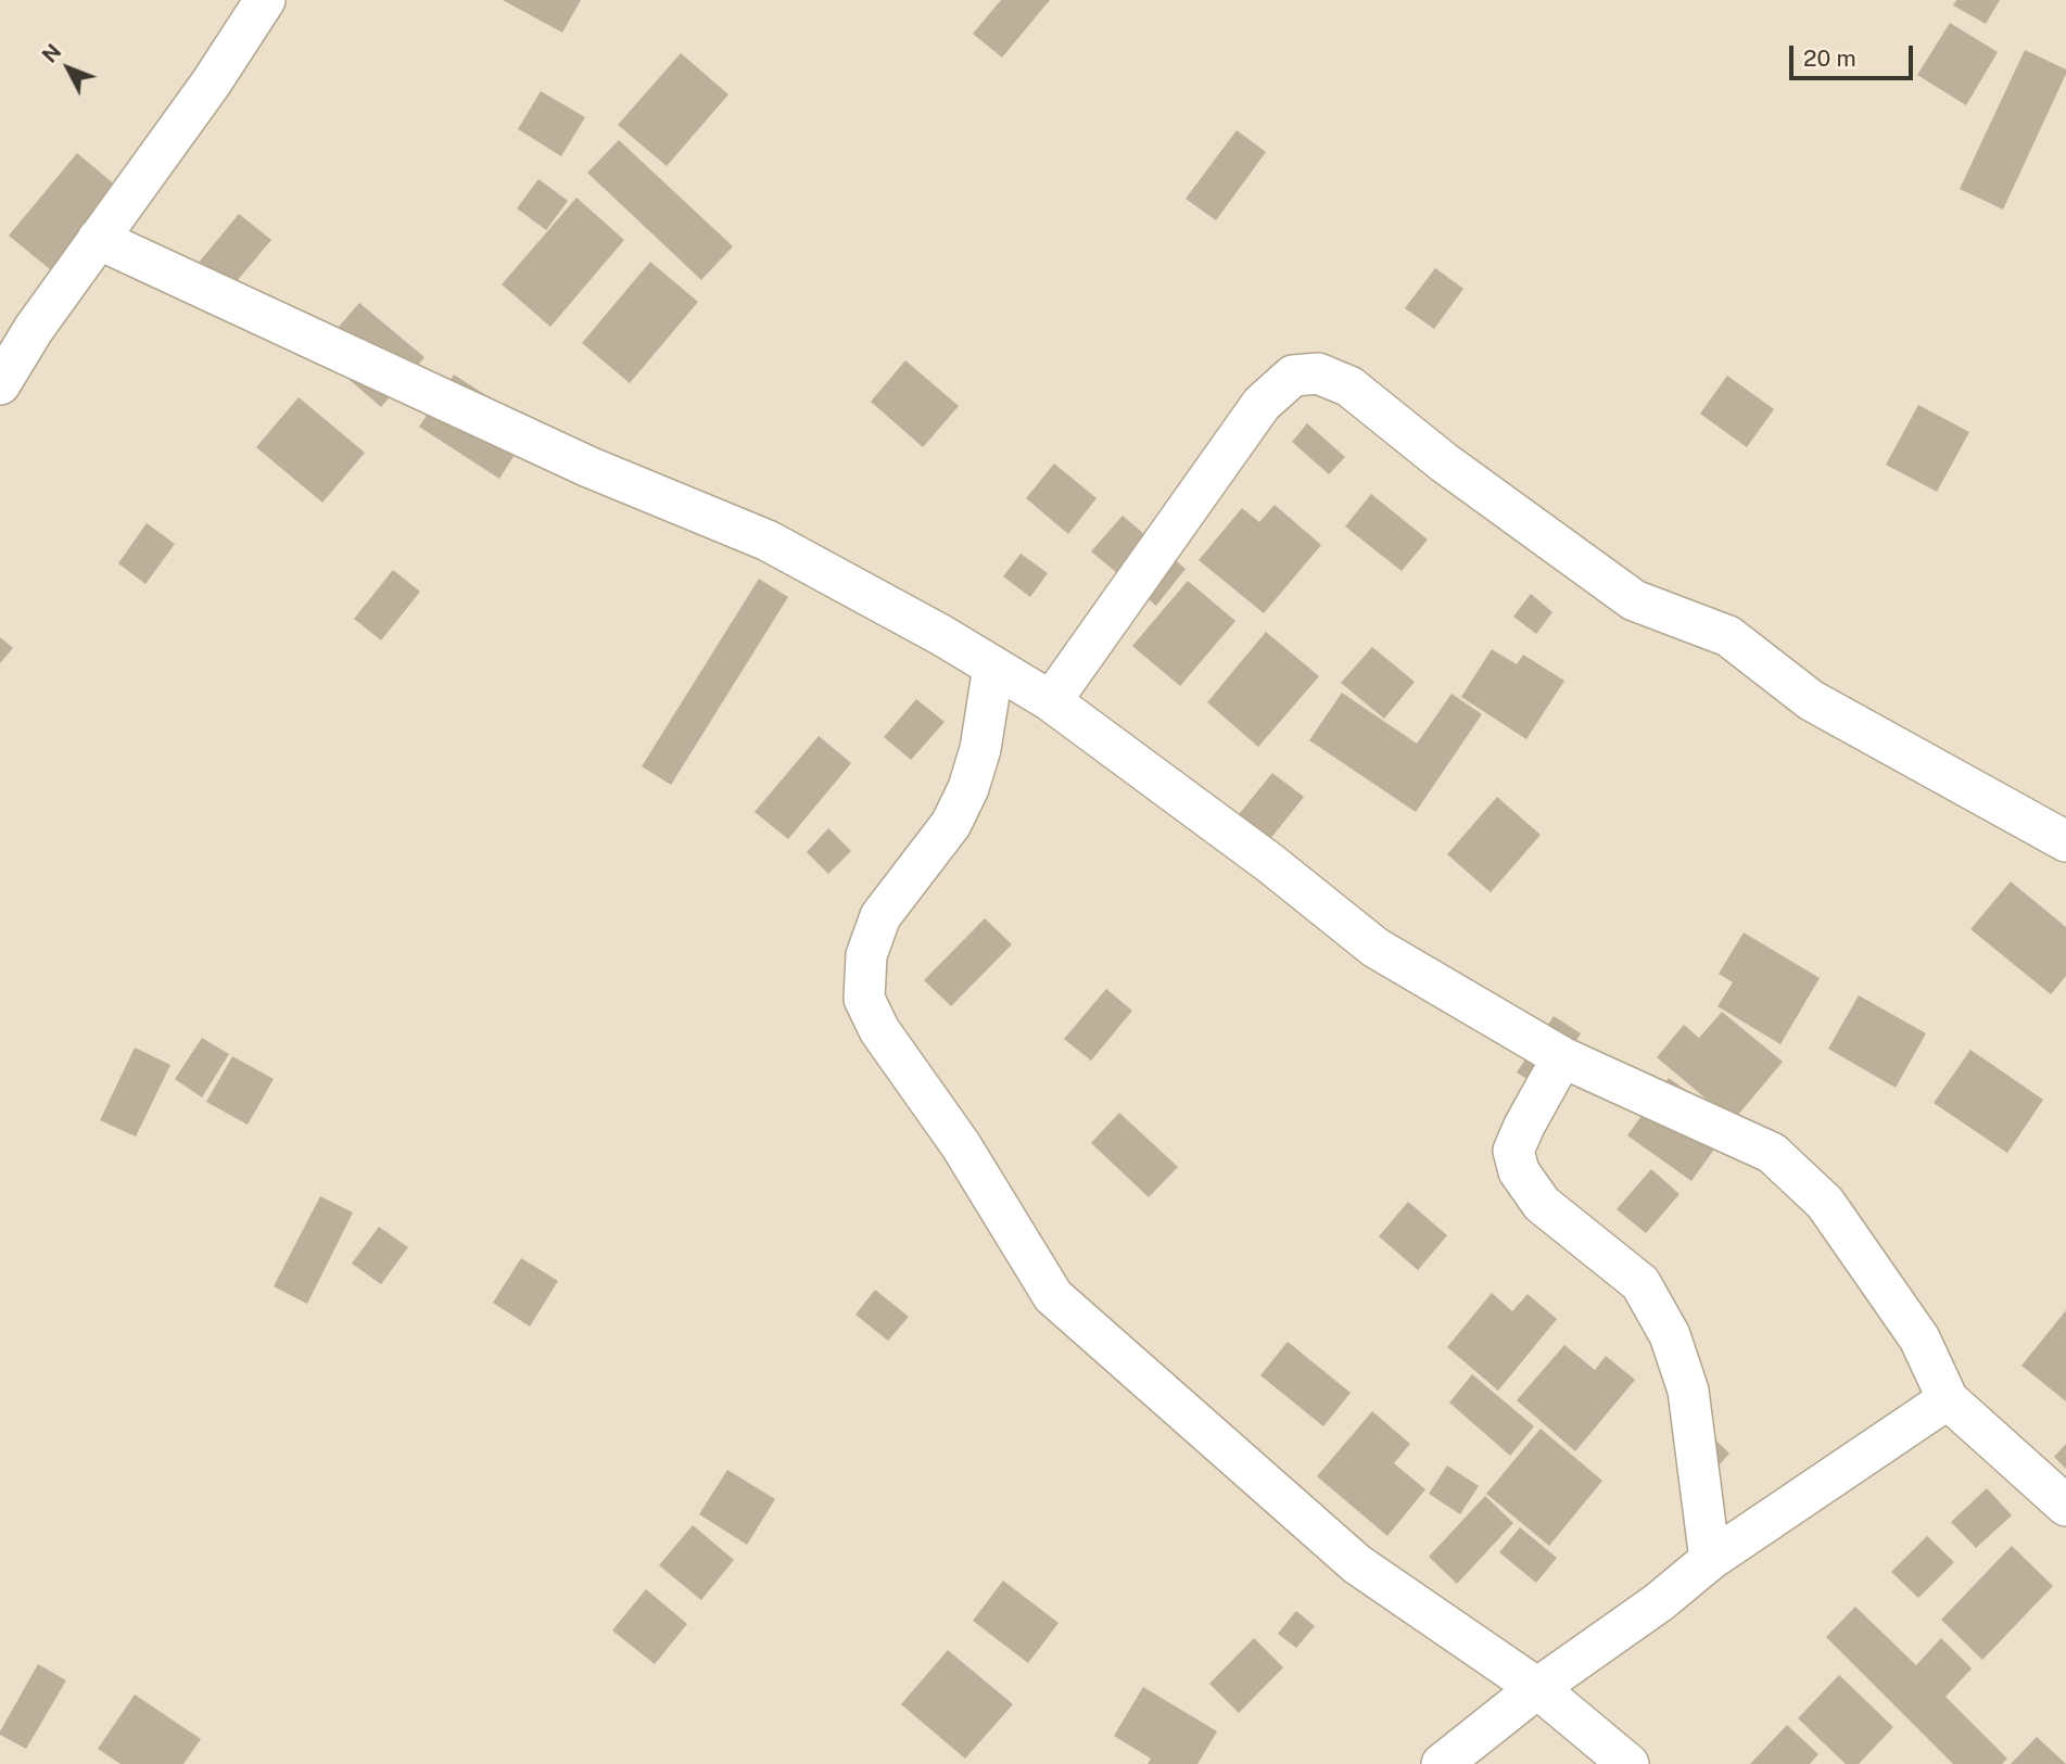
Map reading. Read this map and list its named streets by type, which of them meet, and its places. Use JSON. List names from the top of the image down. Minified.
{"scale_bar":"20 m","north":"top left"}
